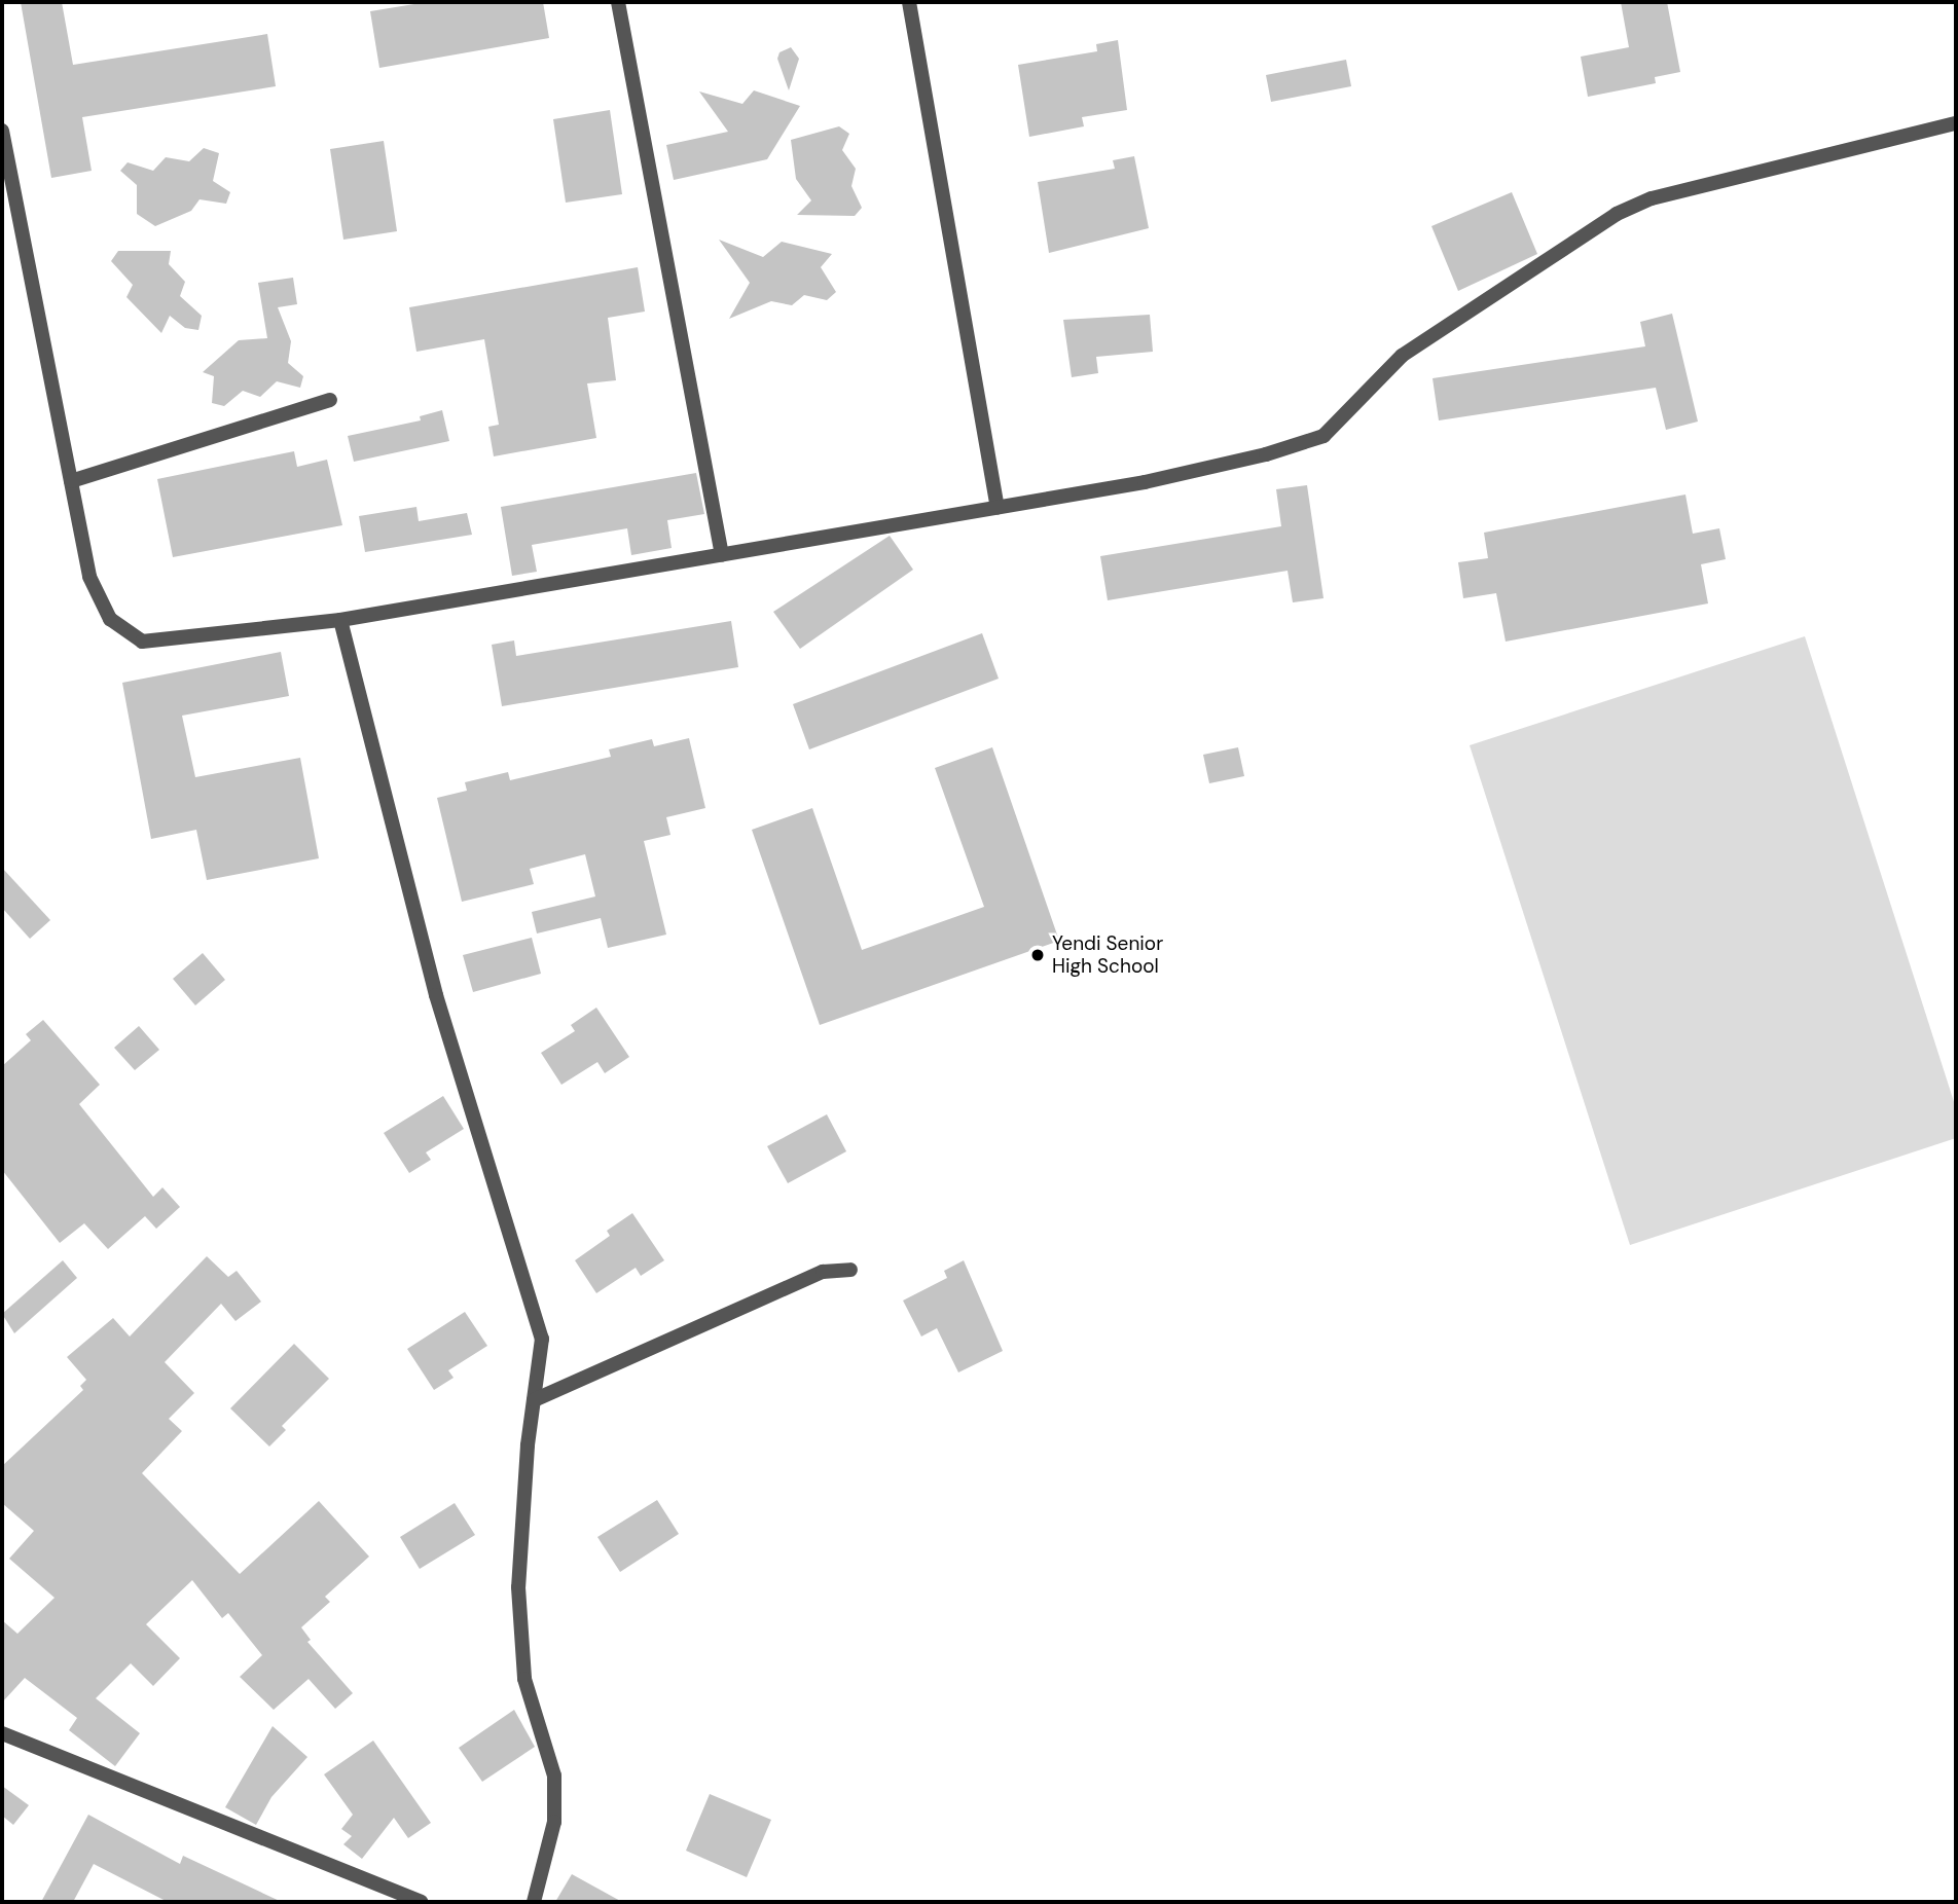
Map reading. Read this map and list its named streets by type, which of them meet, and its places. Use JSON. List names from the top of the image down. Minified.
{"places":["Yendi Senior High School"]}
